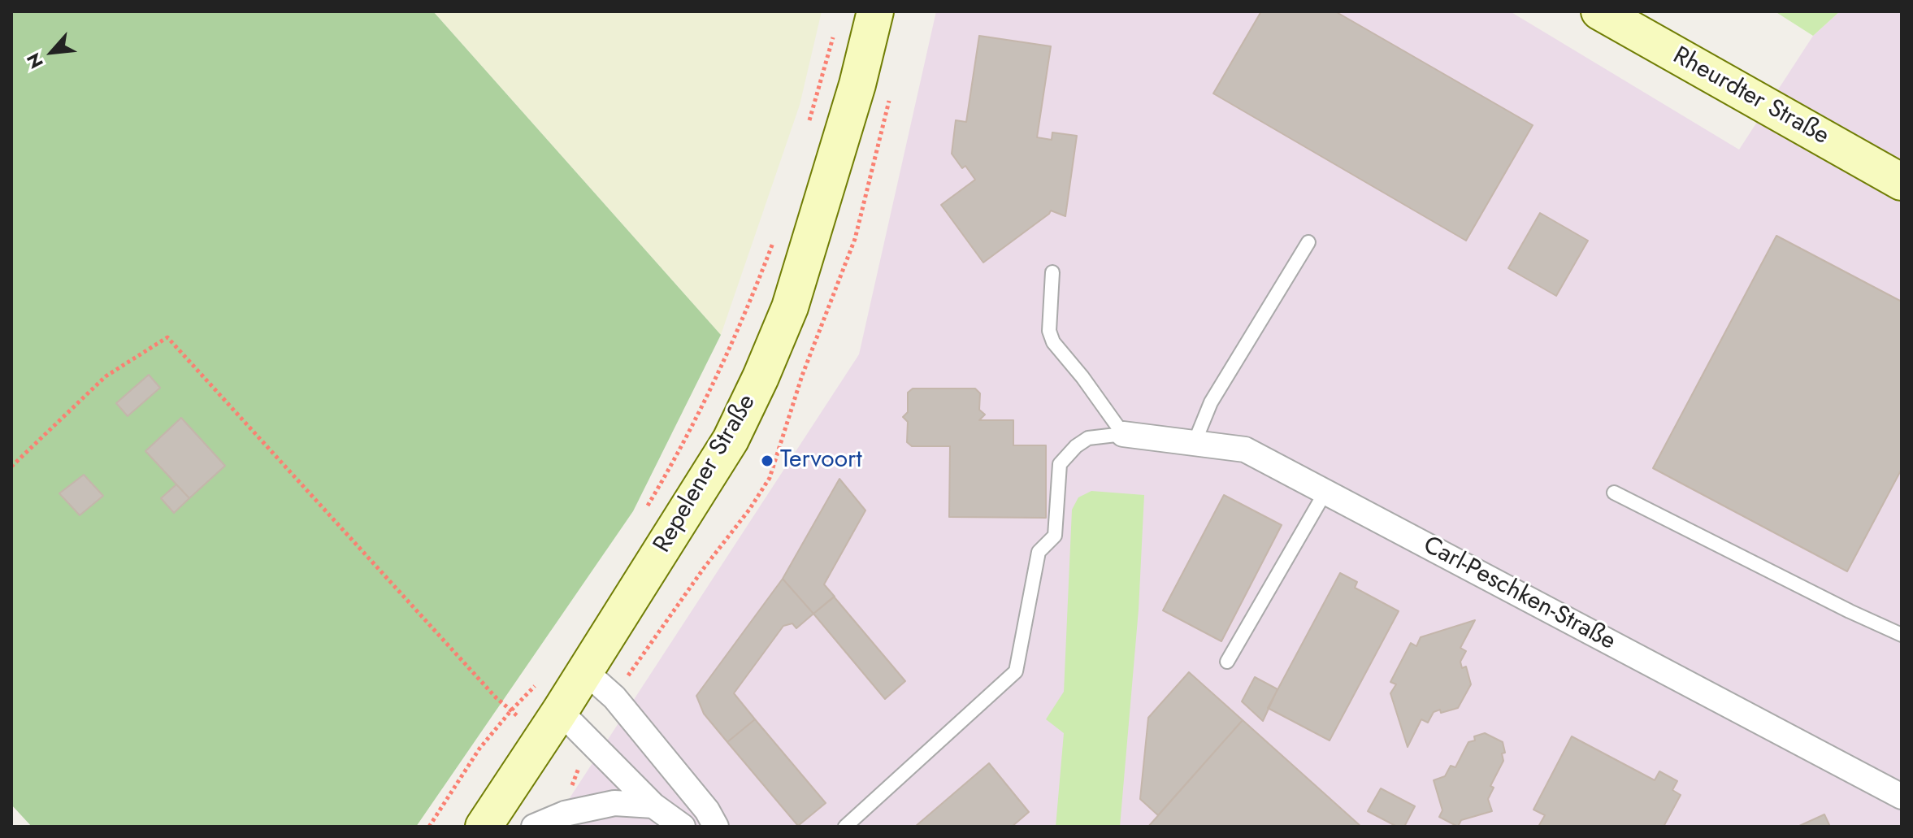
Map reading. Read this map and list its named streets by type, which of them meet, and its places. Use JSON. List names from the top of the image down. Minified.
{"streets":{"main road":["Rheurdter Straße","Repelener Straße"],"street":["Carl-Peschken-Straße"]},"places":["Tervoort"],"north":"bottom left"}
